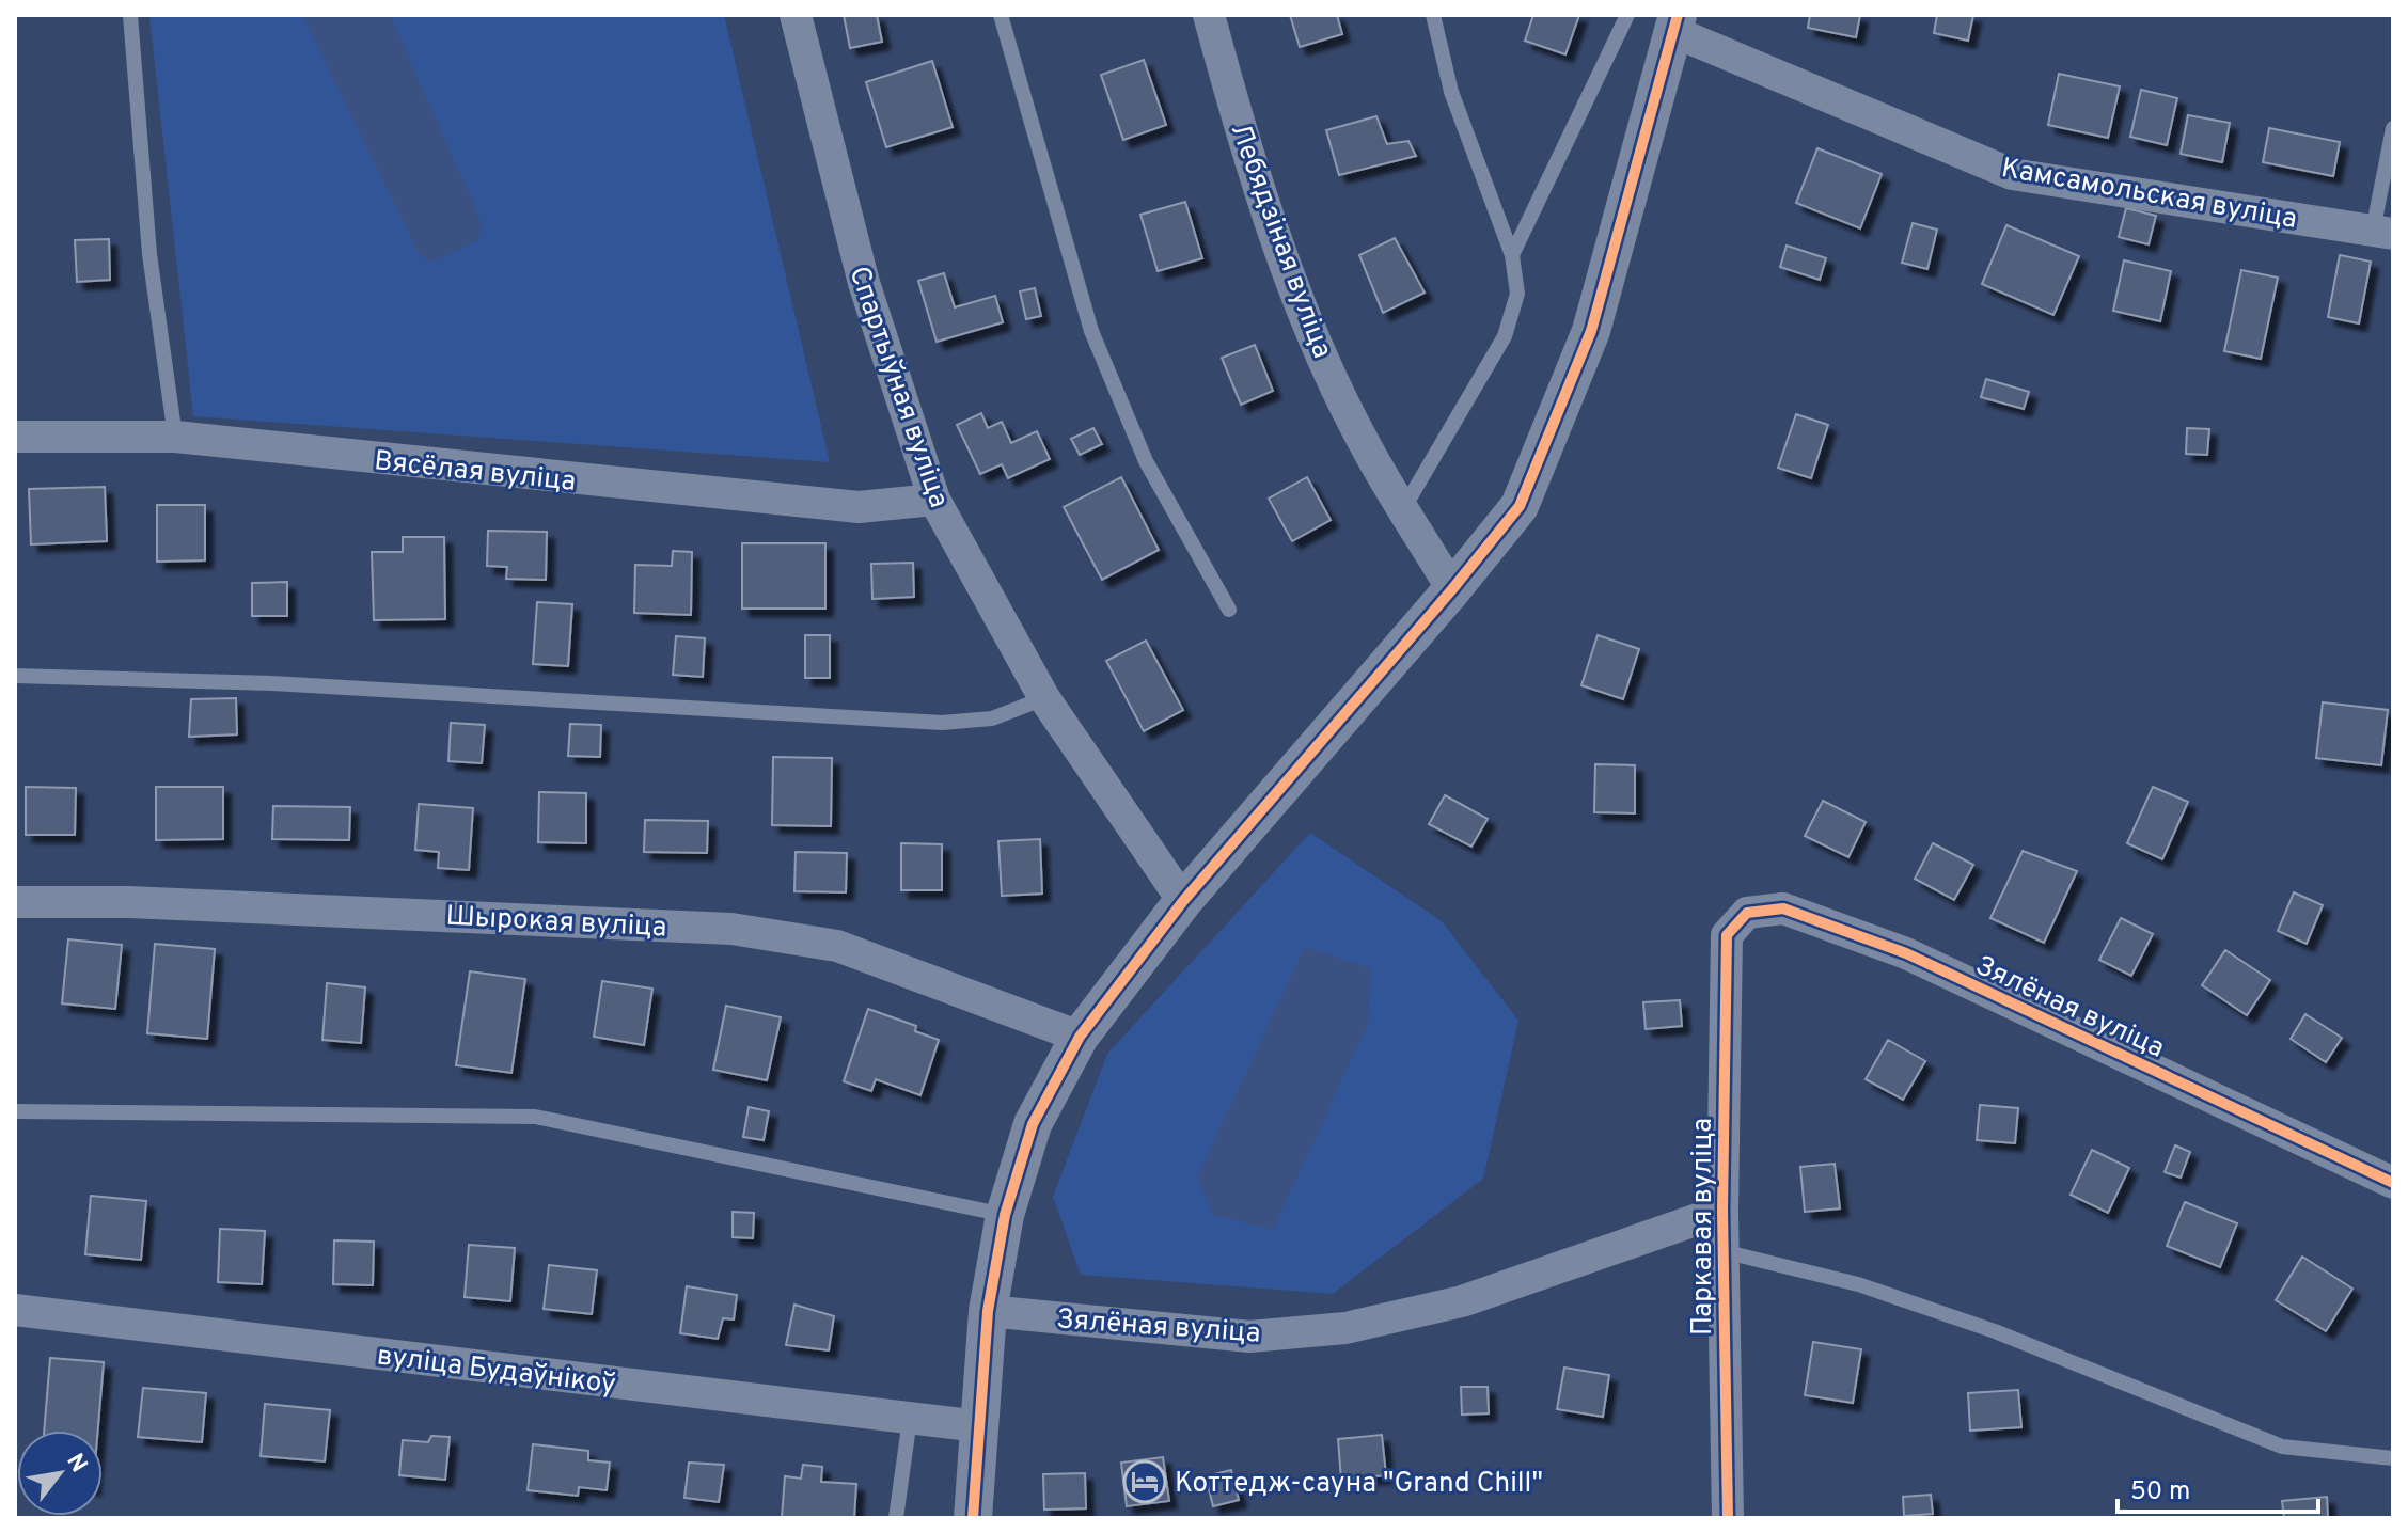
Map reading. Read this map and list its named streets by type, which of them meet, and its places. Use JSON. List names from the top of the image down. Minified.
{"streets":{"street":["Камсамольская вуліца","Лебядзіная вуліца","Спартыўная вуліца","Вясёлая вуліца","Шырокая вуліца","Зялёная вуліца","Паркавая вуліца","вуліца Будаўнікоў"]},"crossings":[["Спартыўная вуліца","Вясёлая вуліца"],["Зялёная вуліца","Паркавая вуліца"]],"places":{"hotel":["Коттедж-сауна \"Grand Chill\""]},"scale_bar":"50 m","north":"top right"}
